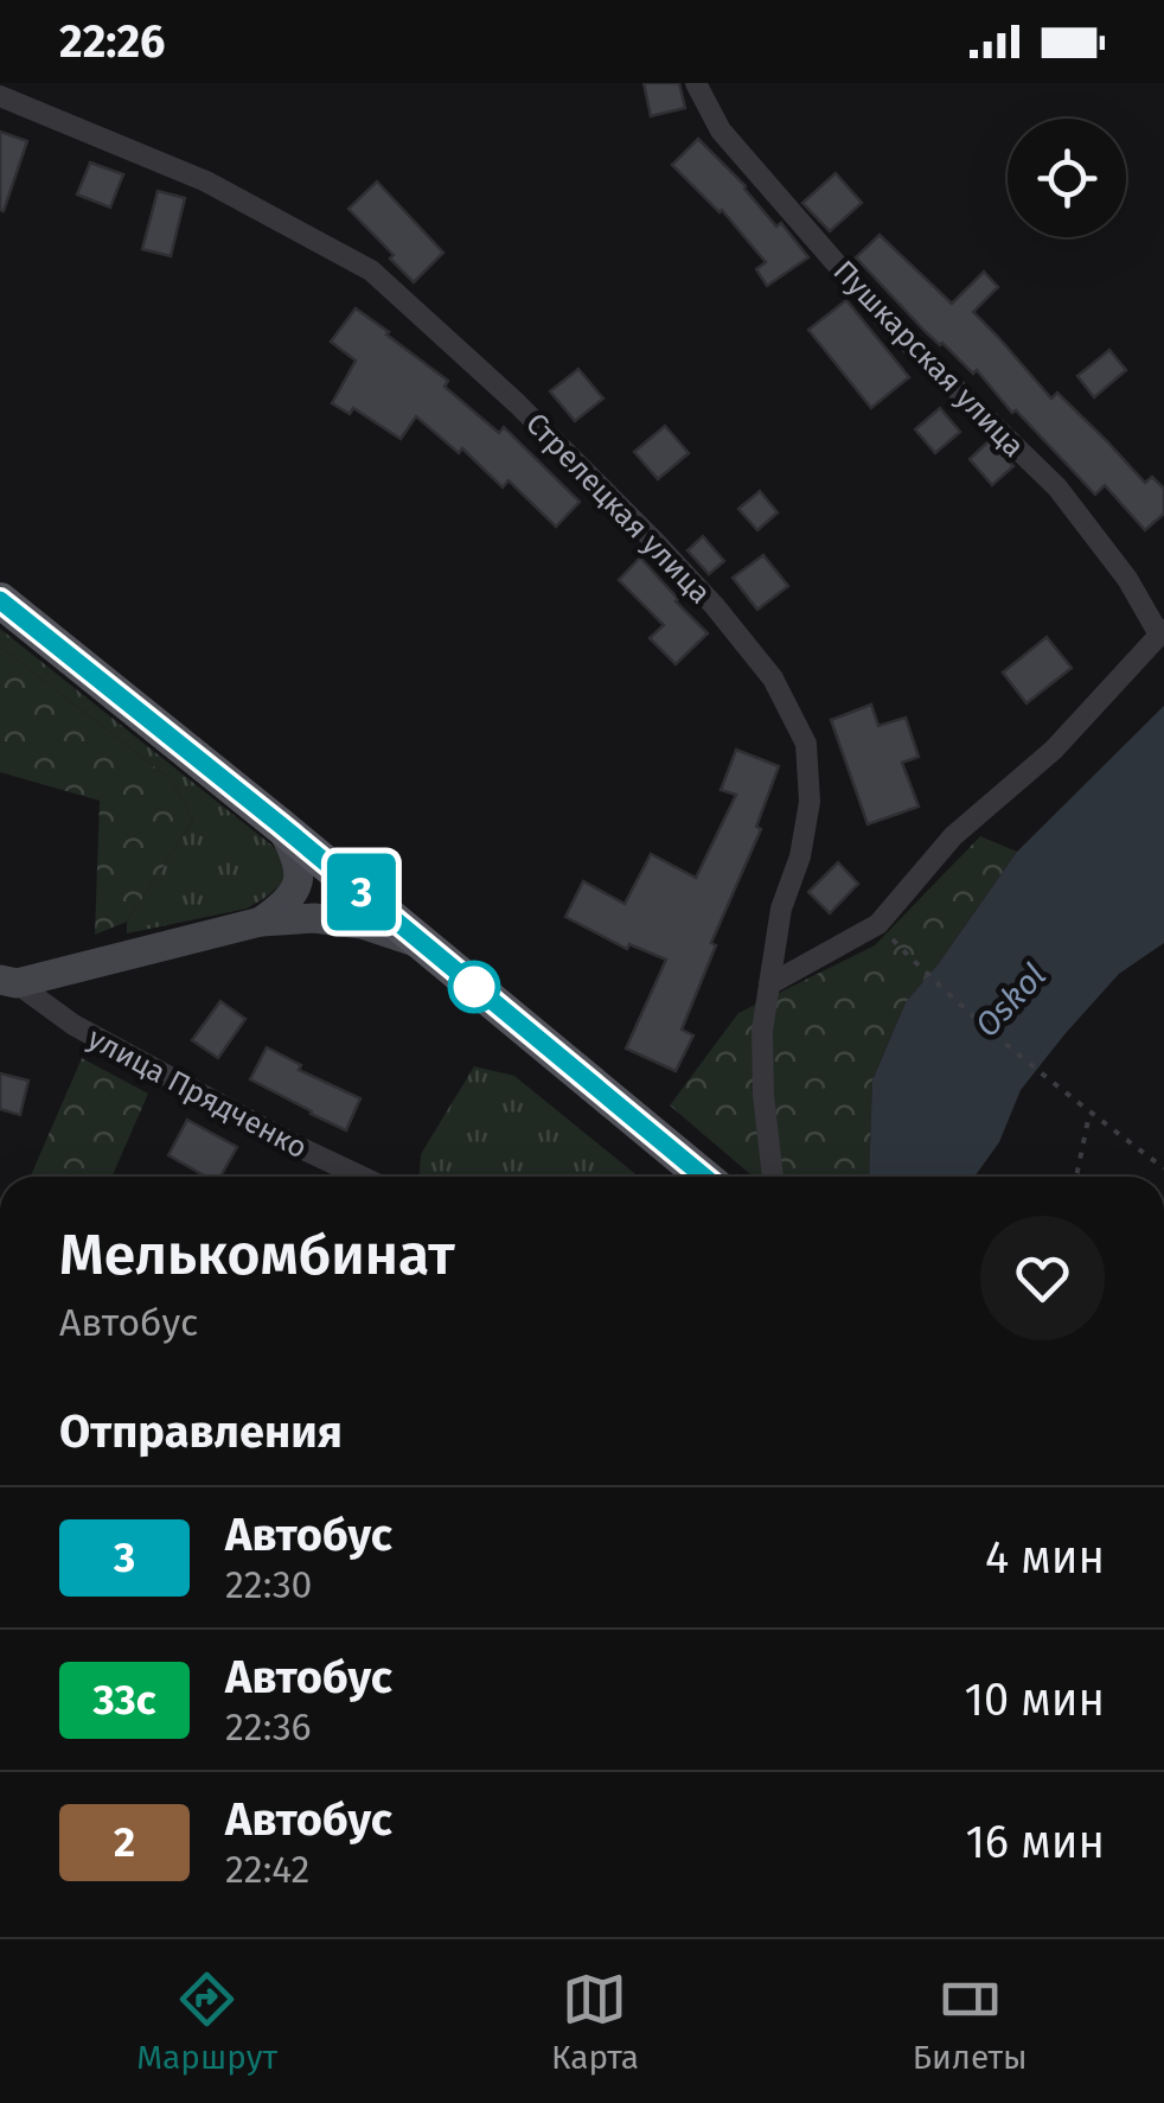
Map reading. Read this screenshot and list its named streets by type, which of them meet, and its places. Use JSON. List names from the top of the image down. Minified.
{"streets":{"main road":["улица Прядченко"],"street":["Пушкарская улица","Стрелецкая улица"]},"water":["Oskol"],"lines":["bus line 3"],"page":{"status":"22:26","on_map":"3","heading":[["Мелькомбинат","Автобус"],"Отправления"],"list":[{"mark":"3","name":"Автобус","note":"22:30","value":"4 мин"},{"mark":"33с","name":"Автобус","note":"22:36","value":"10 мин"},{"mark":"2","name":"Автобус","note":"22:42","value":"16 мин"}],"tabs":["Маршрут","Карта","Билеты"]}}
